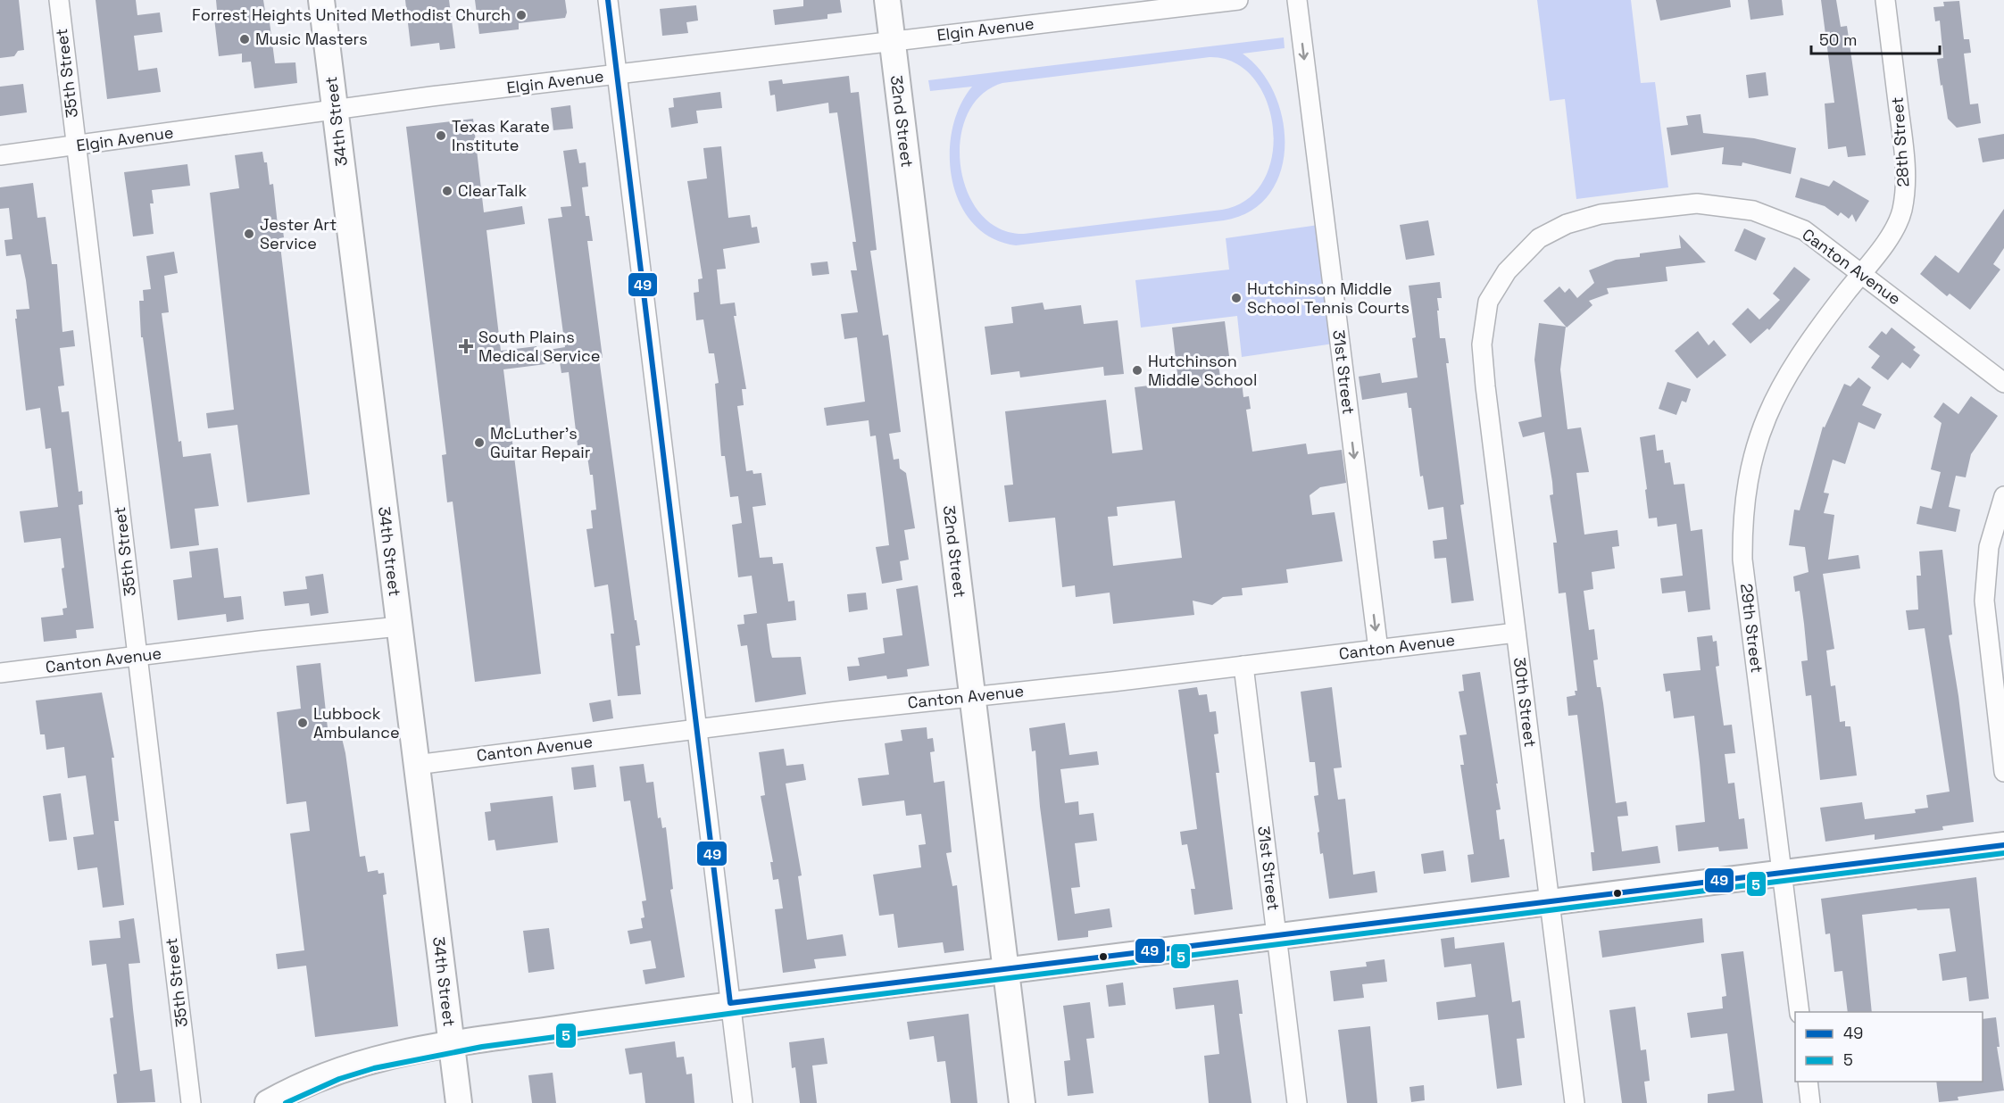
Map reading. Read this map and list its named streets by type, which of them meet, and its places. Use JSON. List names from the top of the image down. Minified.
{"streets":{"street":["Elgin Avenue","35th Street","34th Street","32nd Street","28th Street","Canton Avenue","31st Street","29th Street","30th Street"]},"crossings":[["Elgin Avenue","35th Street"],["Elgin Avenue","34th Street"],["Elgin Avenue","32nd Street"],["35th Street","Canton Avenue"],["34th Street","Canton Avenue"],["32nd Street","Canton Avenue"],["28th Street","Canton Avenue"],["28th Street","29th Street"],["Canton Avenue","31st Street"],["Canton Avenue","29th Street"],["Canton Avenue","30th Street"]],"one_way":["31st Street"],"places":{"other":["Forrest Heights United Methodist Church","Music Masters","Texas Karate Institute","ClearTalk","Jester Art Service","Hutchinson Middle School Tennis Courts","Hutchinson Middle School","McLuther's Guitar Repair","Lubbock Ambulance"],"health":["South Plains Medical Service"]},"lines":["transit line 49","transit line 5"],"legend":["49","5"],"scale_bar":"50 m"}
